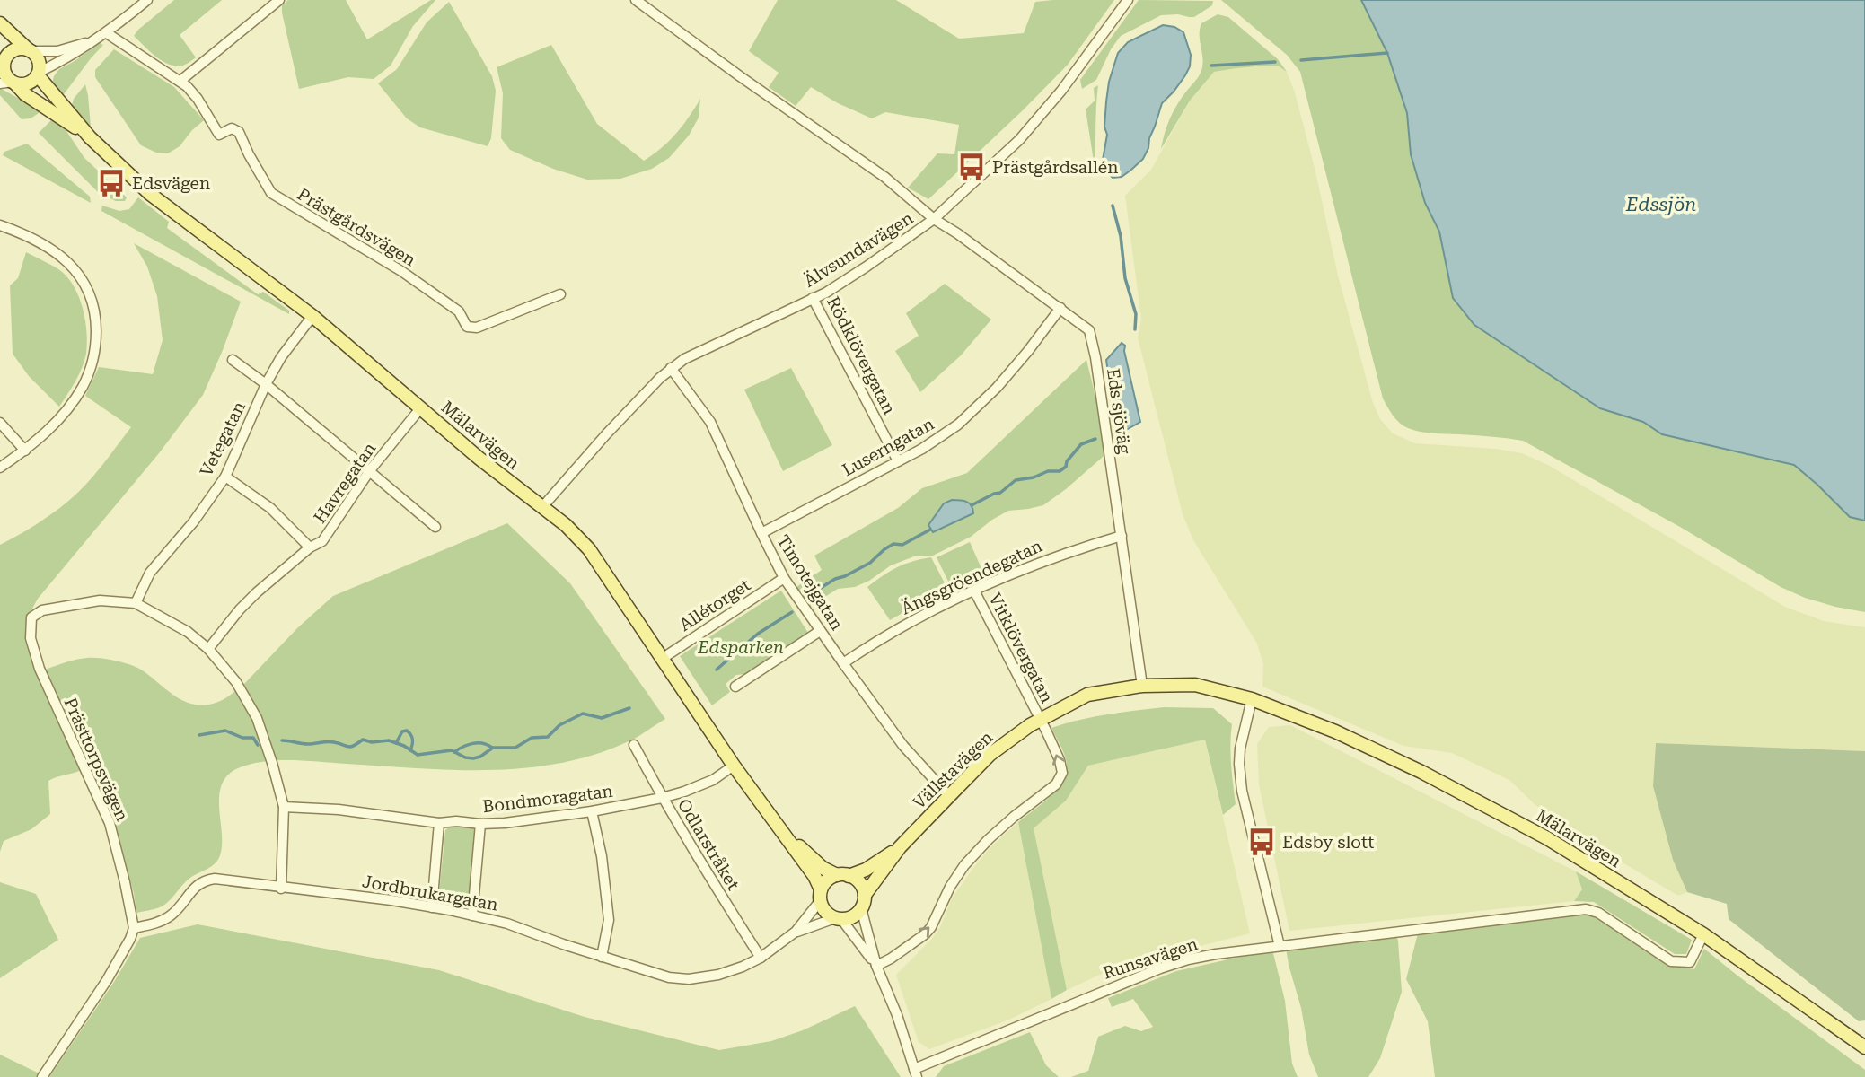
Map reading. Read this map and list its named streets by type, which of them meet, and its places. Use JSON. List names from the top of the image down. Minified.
{"streets":{"main road":["Mälarvägen","Vällstavägen"],"street":["Prästgårdsvägen","Älvsundavägen","Rödklövergatan","Eds sjöväg","Vetegatan","Luserngatan","Havregatan","Ängsgröendegatan","Timotejgatan","Allétorget","Vitklövergatan","Prästtorpsvägen","Bondmoragatan","Odlarstråket","Jordbrukargatan","Runsavägen"]},"crossings":[["Älvsundavägen","Rödklövergatan"],["Älvsundavägen","Eds sjöväg"],["Älvsundavägen","Mälarvägen"],["Älvsundavägen","Timotejgatan"],["Rödklövergatan","Luserngatan"],["Eds sjöväg","Luserngatan"],["Eds sjöväg","Ängsgröendegatan"],["Eds sjöväg","Vällstavägen"],["Mälarvägen","Vetegatan"],["Mälarvägen","Havregatan"],["Mälarvägen","Allétorget"],["Mälarvägen","Vällstavägen"],["Mälarvägen","Bondmoragatan"],["Mälarvägen","Jordbrukargatan"],["Mälarvägen","Runsavägen"],["Vetegatan","Prästtorpsvägen"],["Luserngatan","Timotejgatan"],["Ängsgröendegatan","Timotejgatan"],["Ängsgröendegatan","Vitklövergatan"],["Timotejgatan","Allétorget"],["Timotejgatan","Vällstavägen"],["Vitklövergatan","Vällstavägen"],["Prästtorpsvägen","Jordbrukargatan"],["Vällstavägen","Jordbrukargatan"],["Bondmoragatan","Odlarstråket"],["Odlarstråket","Jordbrukargatan"]],"one_way":["Vitklövergatan"],"water":["Edssjön"],"parks":["Edsparken"],"places":{"bus stop":["Prästgårdsallén","Edsvägen","Edsby slott"]}}
